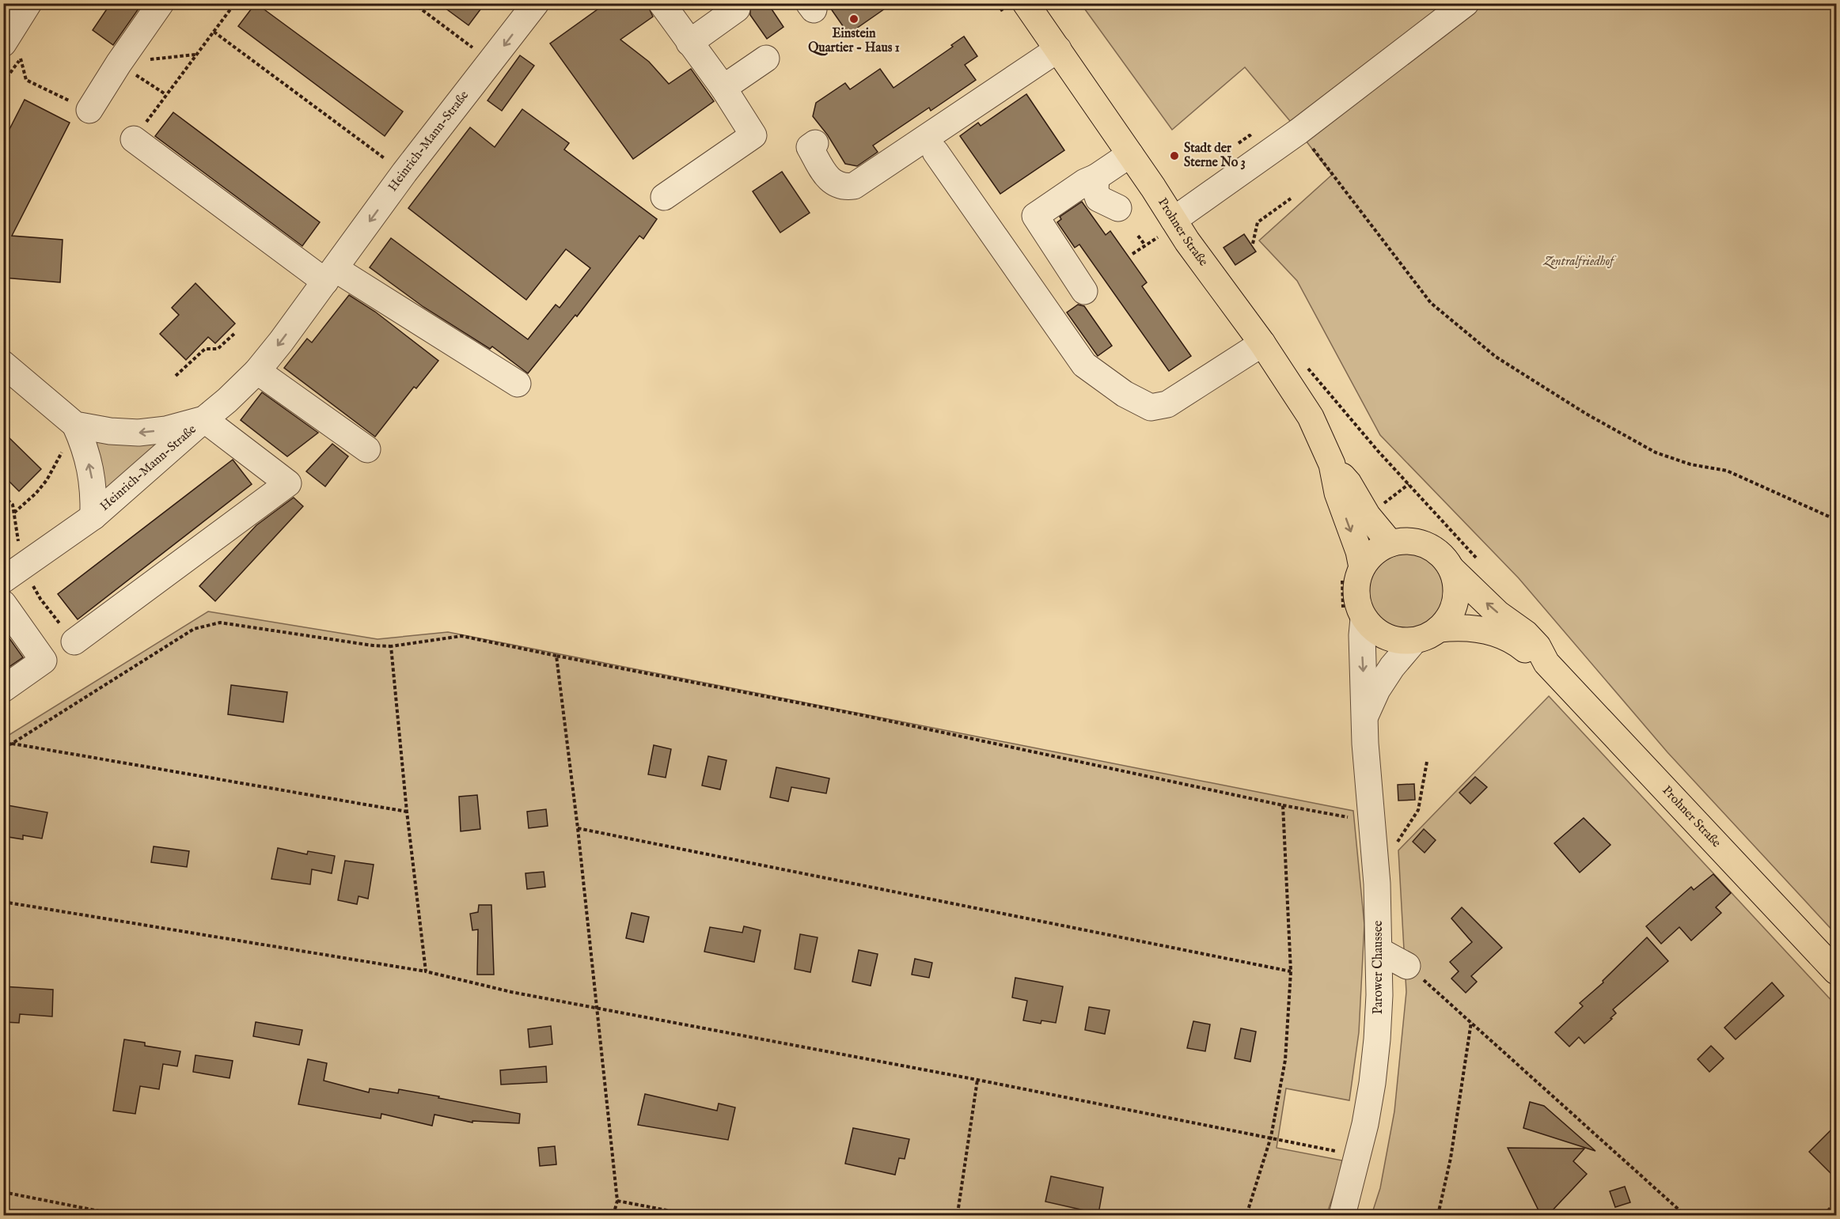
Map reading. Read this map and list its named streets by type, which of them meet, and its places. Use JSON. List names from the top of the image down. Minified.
{"streets":{"main road":["Prohner Straße","Parower Chaussee"],"street":["Heinrich-Mann-Straße"]},"crossings":[["Prohner Straße","Parower Chaussee"]],"parks":["Zentralfriedhof"],"places":["Einstein Quartier - Haus 1","Stadt der Sterne No 3"]}
